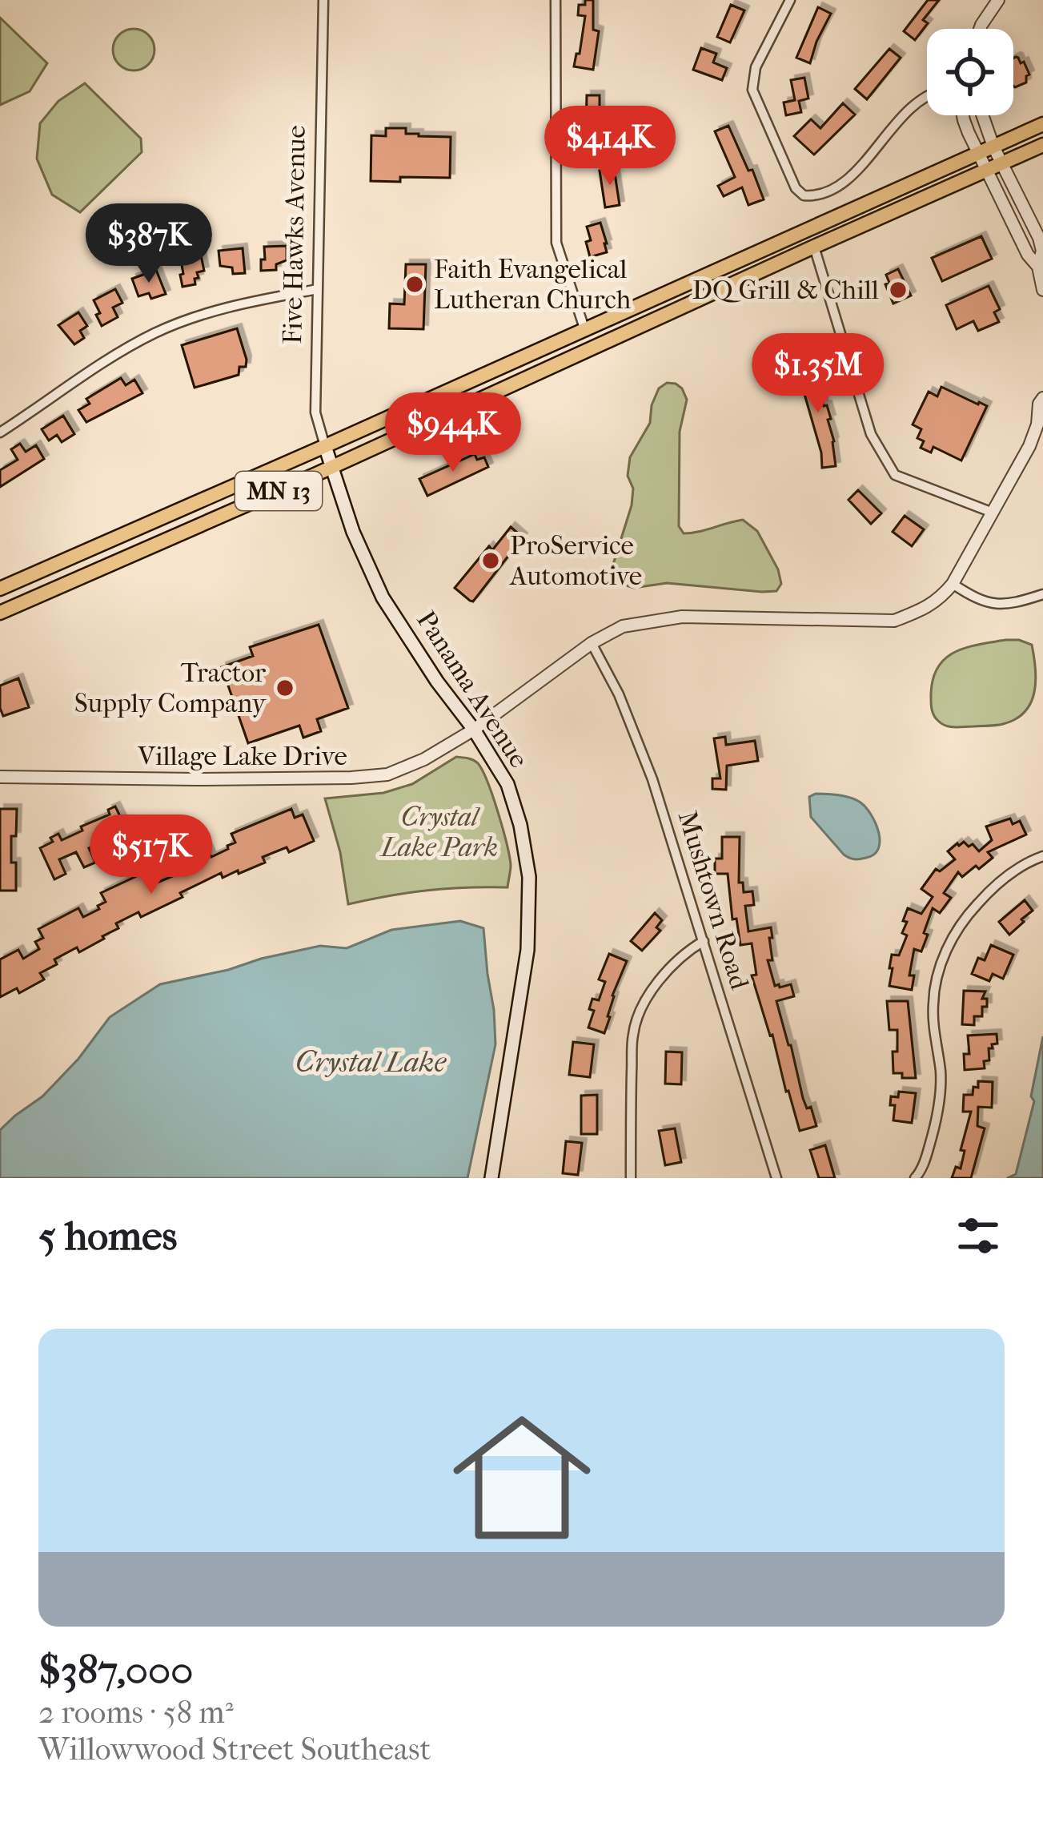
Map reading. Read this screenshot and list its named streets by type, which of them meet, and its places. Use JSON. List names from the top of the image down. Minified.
{"streets":{"main road":["Five Hawks Avenue","MN 13","Panama Avenue"],"street":["Village Lake Drive","Mushtown Road"]},"crossings":[["Five Hawks Avenue","MN 13"],["Five Hawks Avenue","Panama Avenue"],["MN 13","Panama Avenue"],["Panama Avenue","Village Lake Drive"],["Village Lake Drive","Mushtown Road"]],"water":["Crystal Lake"],"parks":["Crystal Lake Park"],"places":["Faith Evangelical Lutheran Church","DQ Grill & Chill","ProService Automotive","Tractor Supply Company"],"page":{"price":["$414K","$387K","$1.35M","$944K","$517K"],"heading":"5 homes","list":[{"name":"$387,000","note":"2 rooms · 58 m² · Willowwood Street Southeast"}]}}
